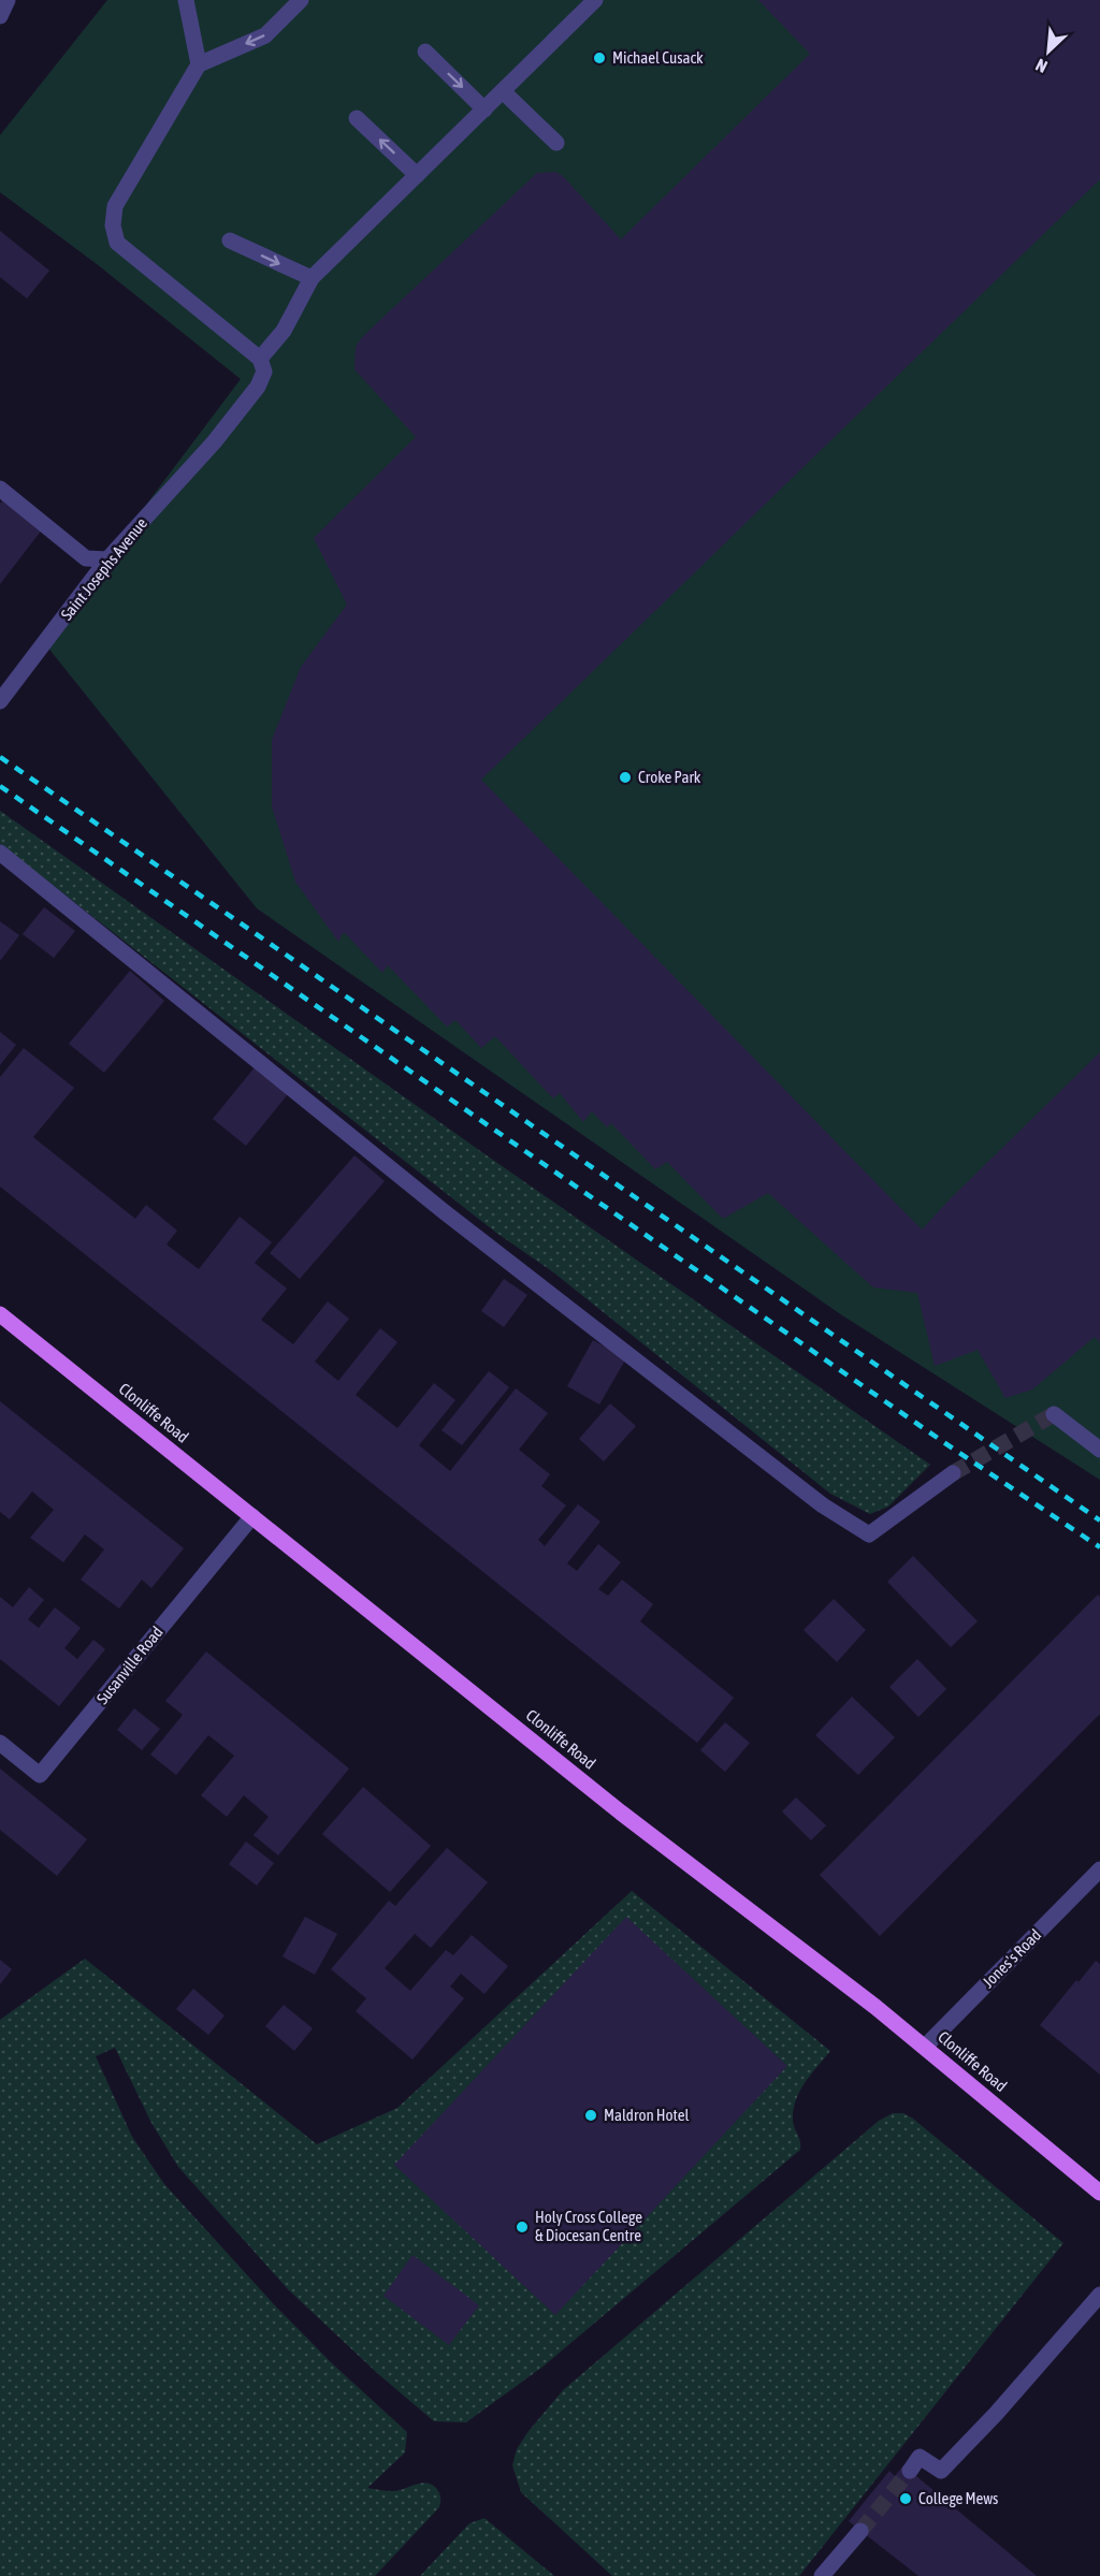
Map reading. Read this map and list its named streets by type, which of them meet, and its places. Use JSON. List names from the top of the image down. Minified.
{"streets":{"main road":["Clonliffe Road"],"street":["Saint Josephs Avenue","Susanville Road","Jones's Road"]},"crossings":[["Clonliffe Road","Susanville Road"],["Clonliffe Road","Jones's Road"]],"places":["Michael Cusack","Croke Park","Maldron Hotel","Holy Cross College & Diocesan Centre","College Mews"],"north":"bottom left"}
